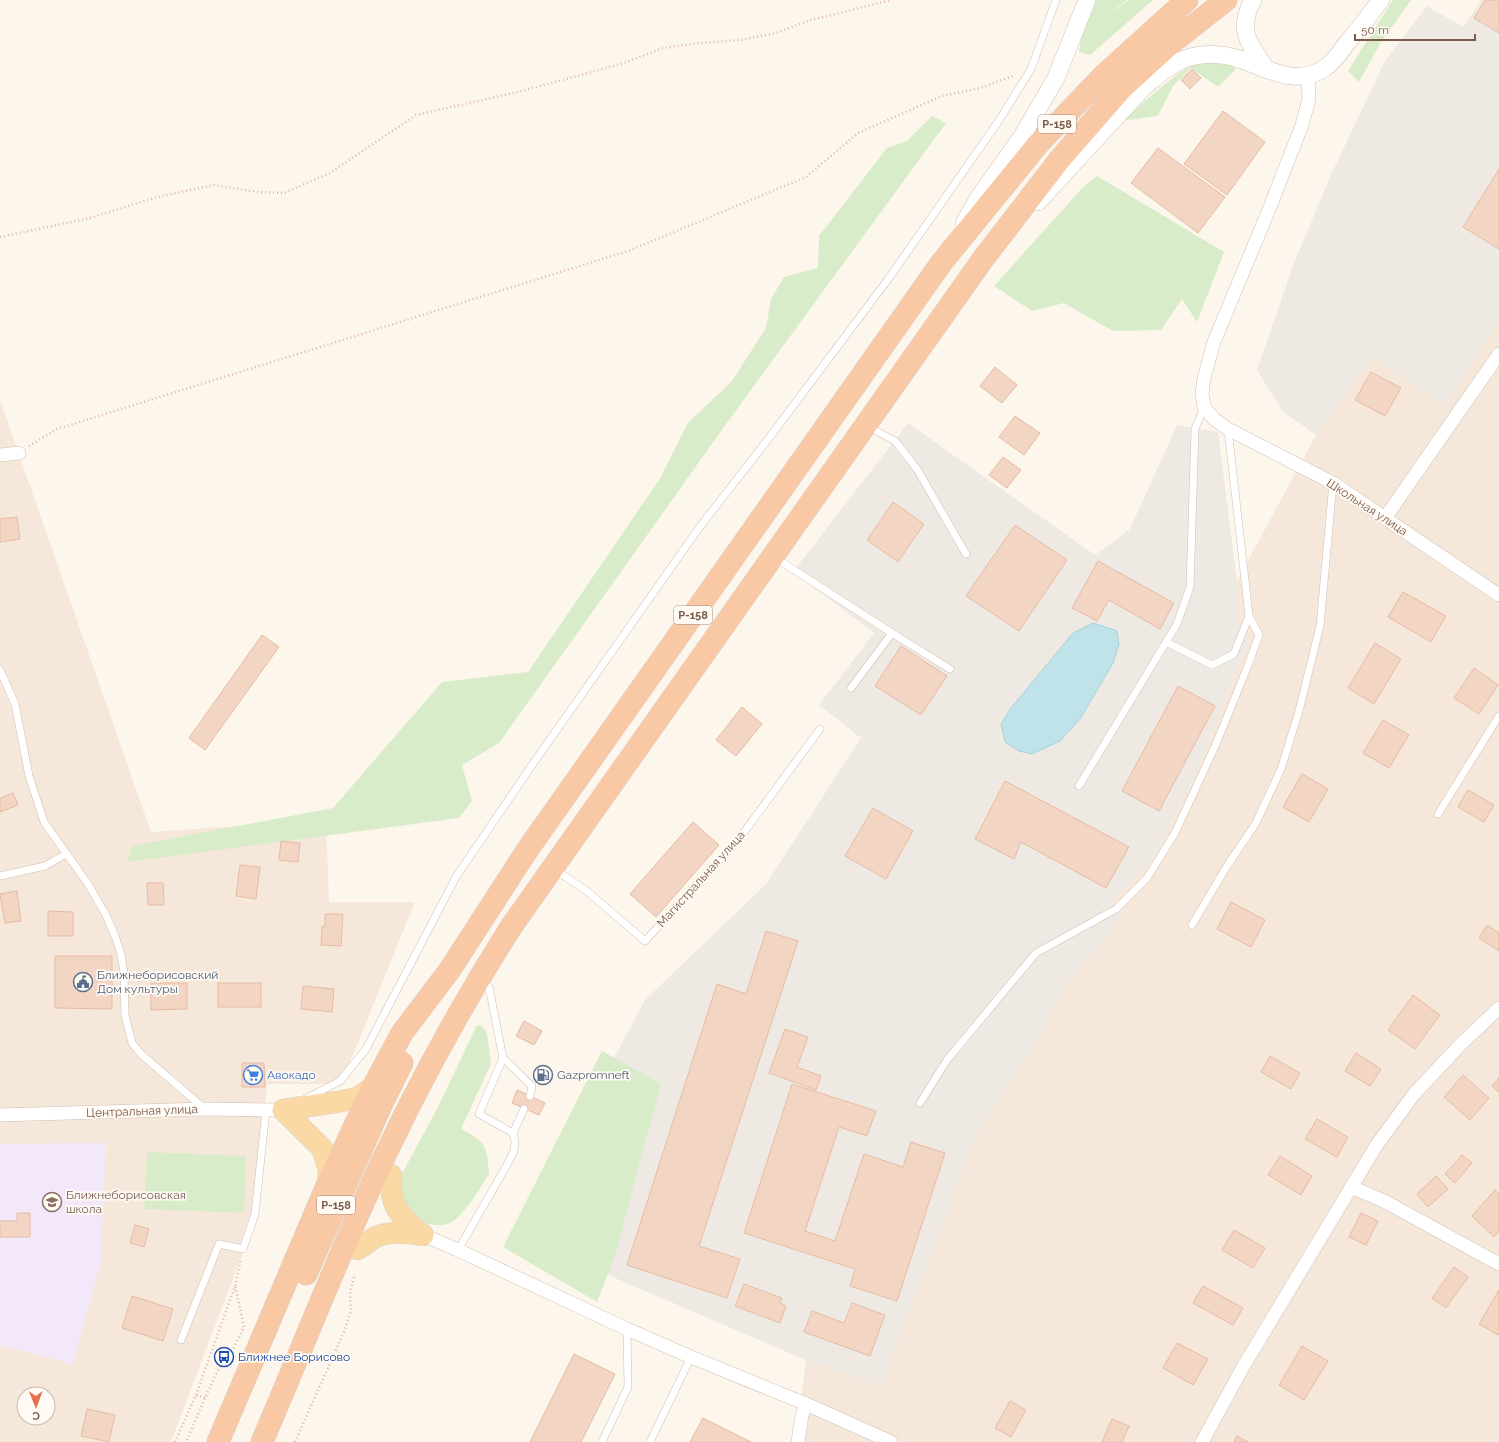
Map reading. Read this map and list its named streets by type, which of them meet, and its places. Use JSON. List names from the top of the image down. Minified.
{"streets":{"highway":["Р-158"],"street":["Школьная улица","Центральная улица"],"lane":["Магистральная улица"]},"places":{"public building":["Ближнеборисовский Дом культуры"],"supermarket":["Авокадо"],"fuel station":["Gazpromneft"],"school or university":["Ближнеборисовская школа"],"bus stop":["Ближнее Борисово"]},"scale_bar":"50 m","north":"bottom"}
